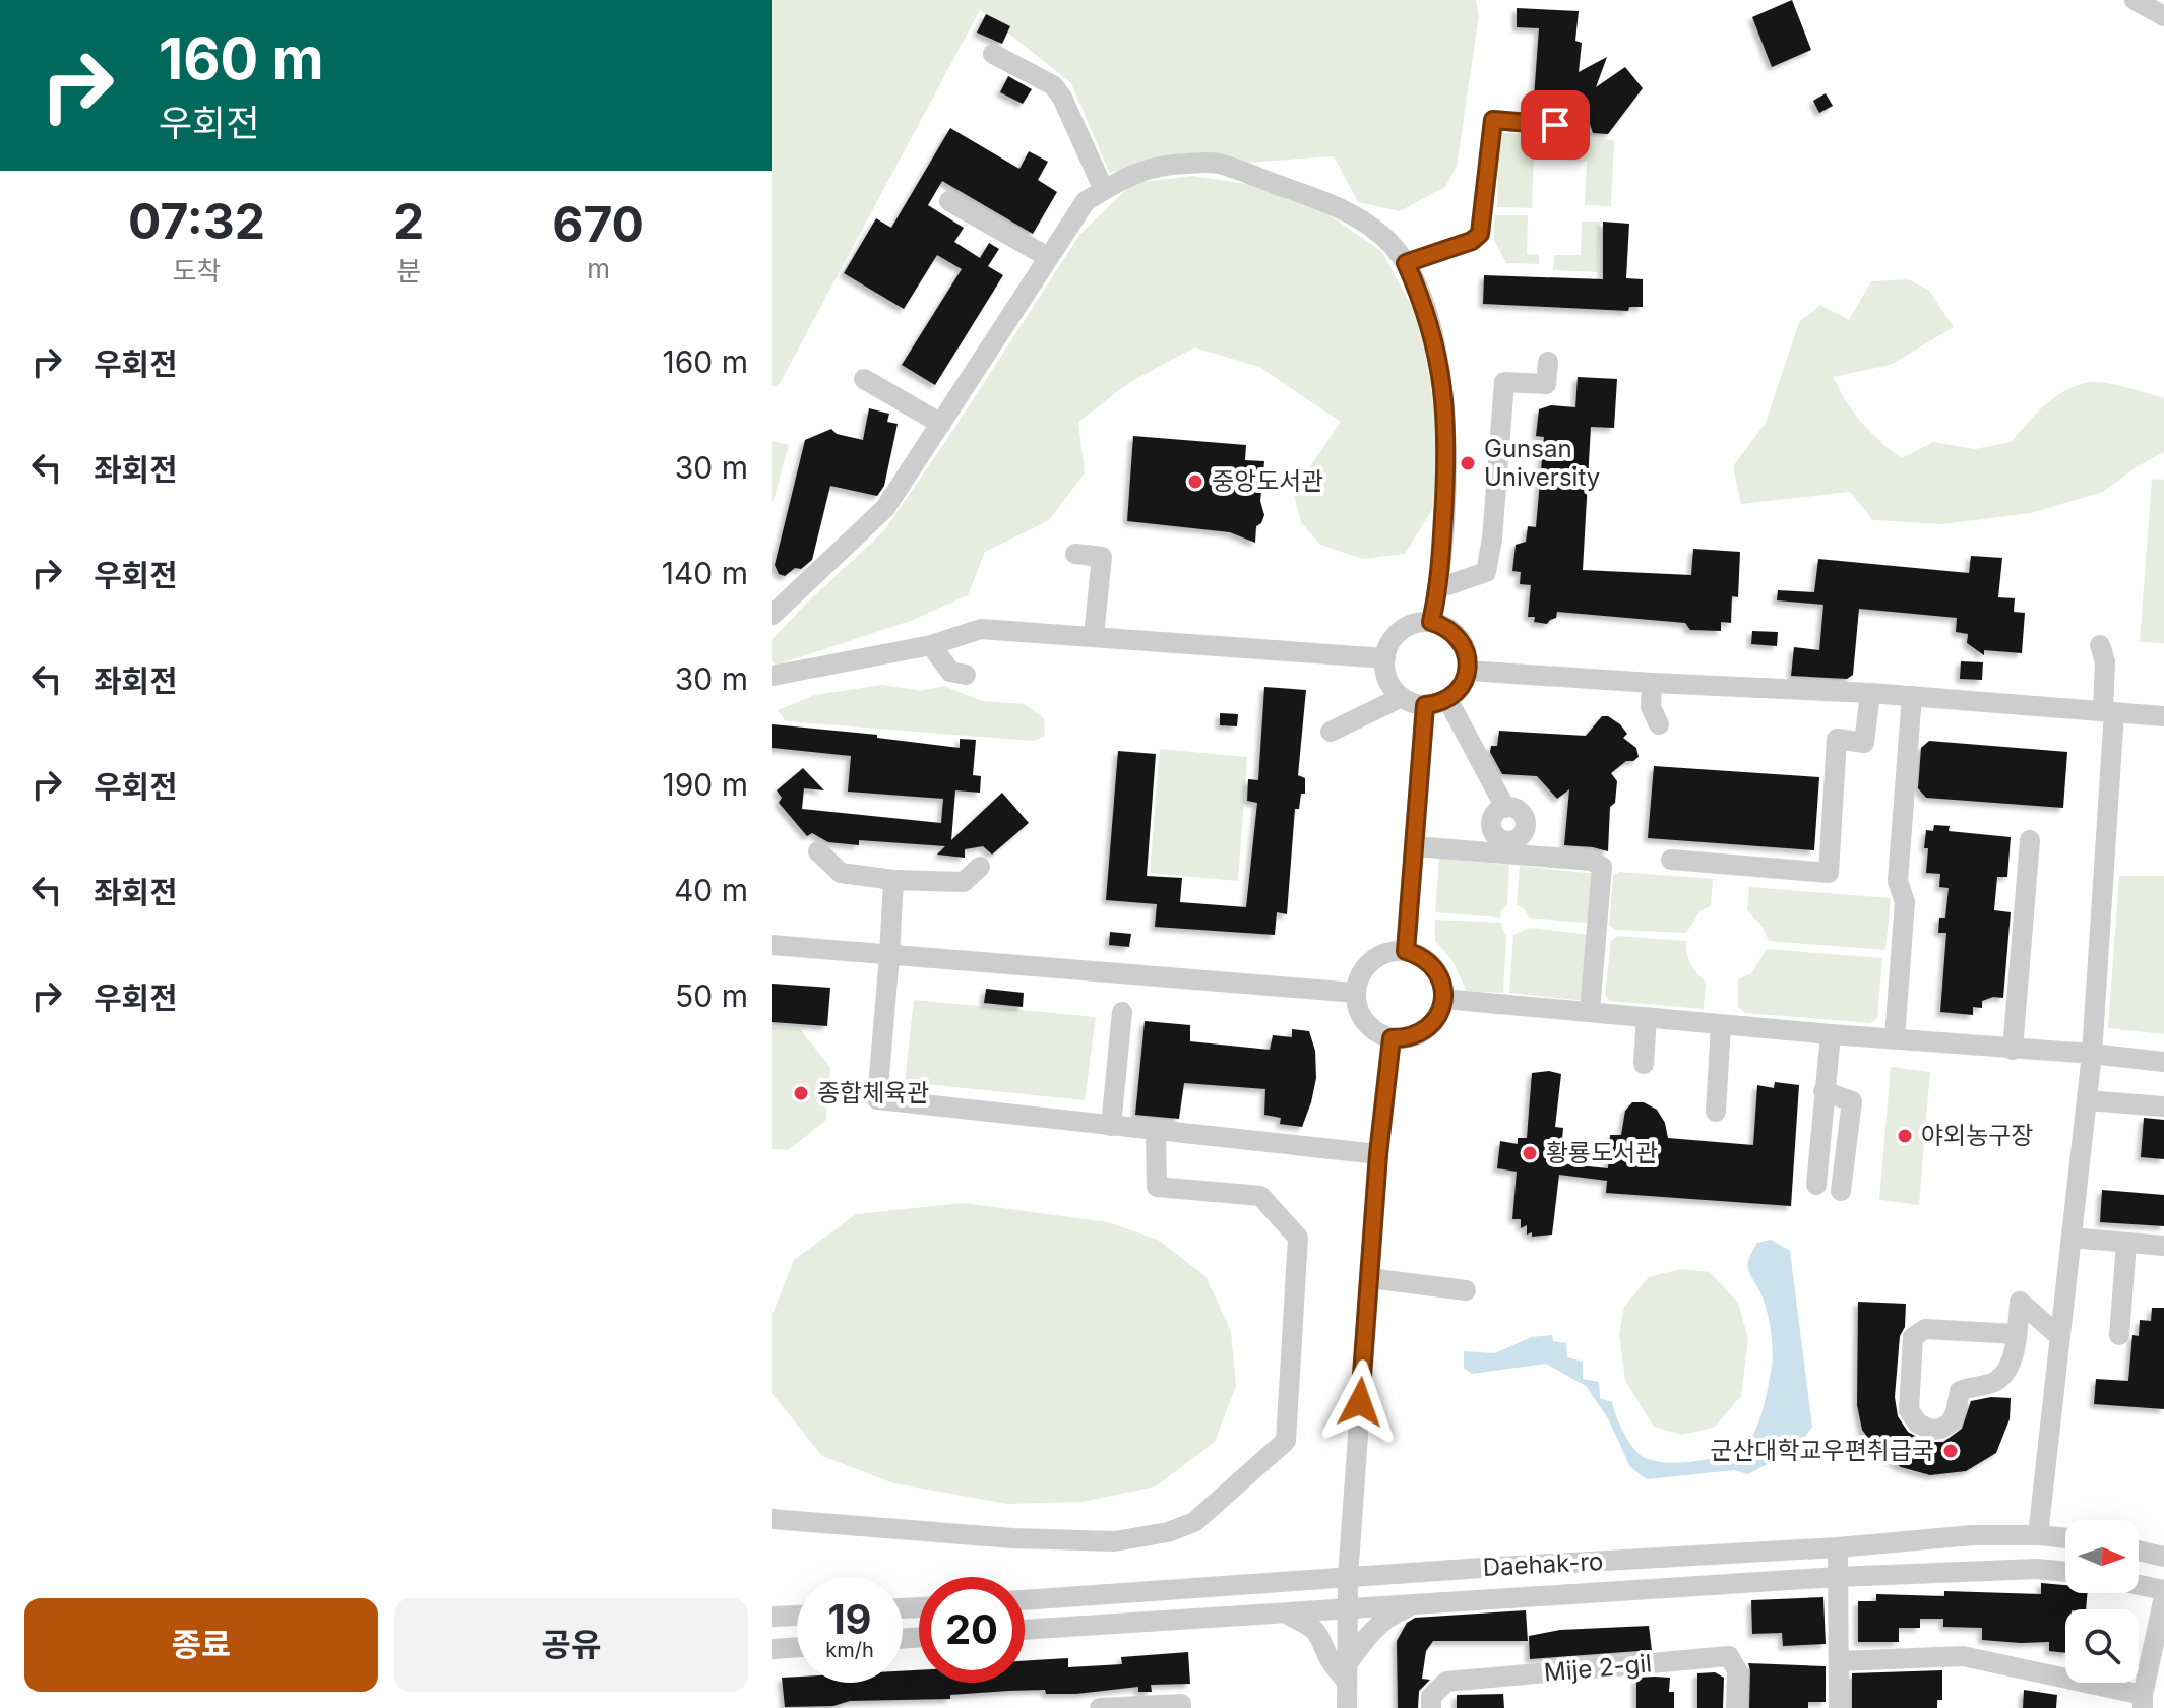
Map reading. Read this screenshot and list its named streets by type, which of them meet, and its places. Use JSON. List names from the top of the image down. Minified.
{"streets":{"street":["Daehak-ro","Mije 2-gil"]},"places":["Gunsan University","중앙도서관","종합체육관","야외농구장","황룡도서관","군산대학교우편취급국"],"north":"right","page":{"turn":["160 m","우회전"],"eta":["07:32","도착","2","분","670","m"],"list":[{"name":"우회전","value":"160 m"},{"name":"좌회전","value":"30 m"},{"name":"우회전","value":"140 m"},{"name":"좌회전","value":"30 m"},{"name":"우회전","value":"190 m"},{"name":"좌회전","value":"40 m"},{"name":"우회전","value":"50 m"}],"speed":"19 km/h","limit":"20","buttons":["종료","공유"]}}
